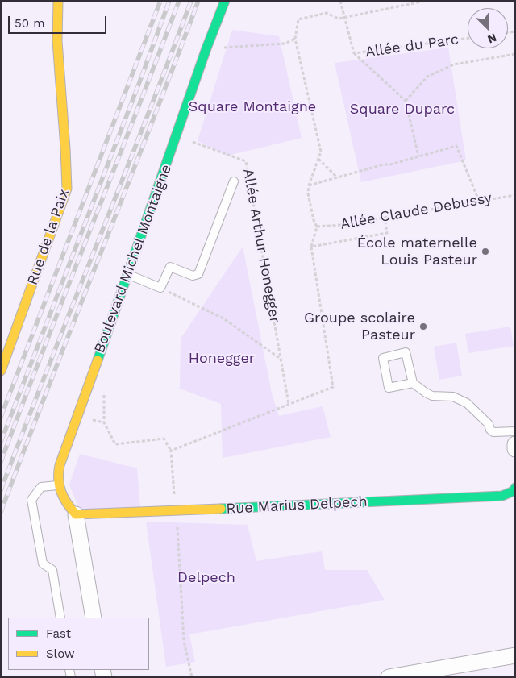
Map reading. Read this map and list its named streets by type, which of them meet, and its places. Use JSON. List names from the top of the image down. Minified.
{"streets":{"street":["Rue de la Paix","Boulevard Michel Montaigne","Rue Marius Delpech"],"path":["Allée du Parc","Allée Claude Debussy","Allée Arthur Honegger"]},"crossings":[["Allée Arthur Honegger","Boulevard Michel Montaigne"],["Boulevard Michel Montaigne","Rue Marius Delpech"]],"parks":["Square Montaigne","Square Duparc","Honegger","Delpech"],"places":["École maternelle Louis Pasteur","Groupe scolaire Pasteur"],"legend":["Fast","Slow"],"scale_bar":"50 m","north":"bottom right"}
